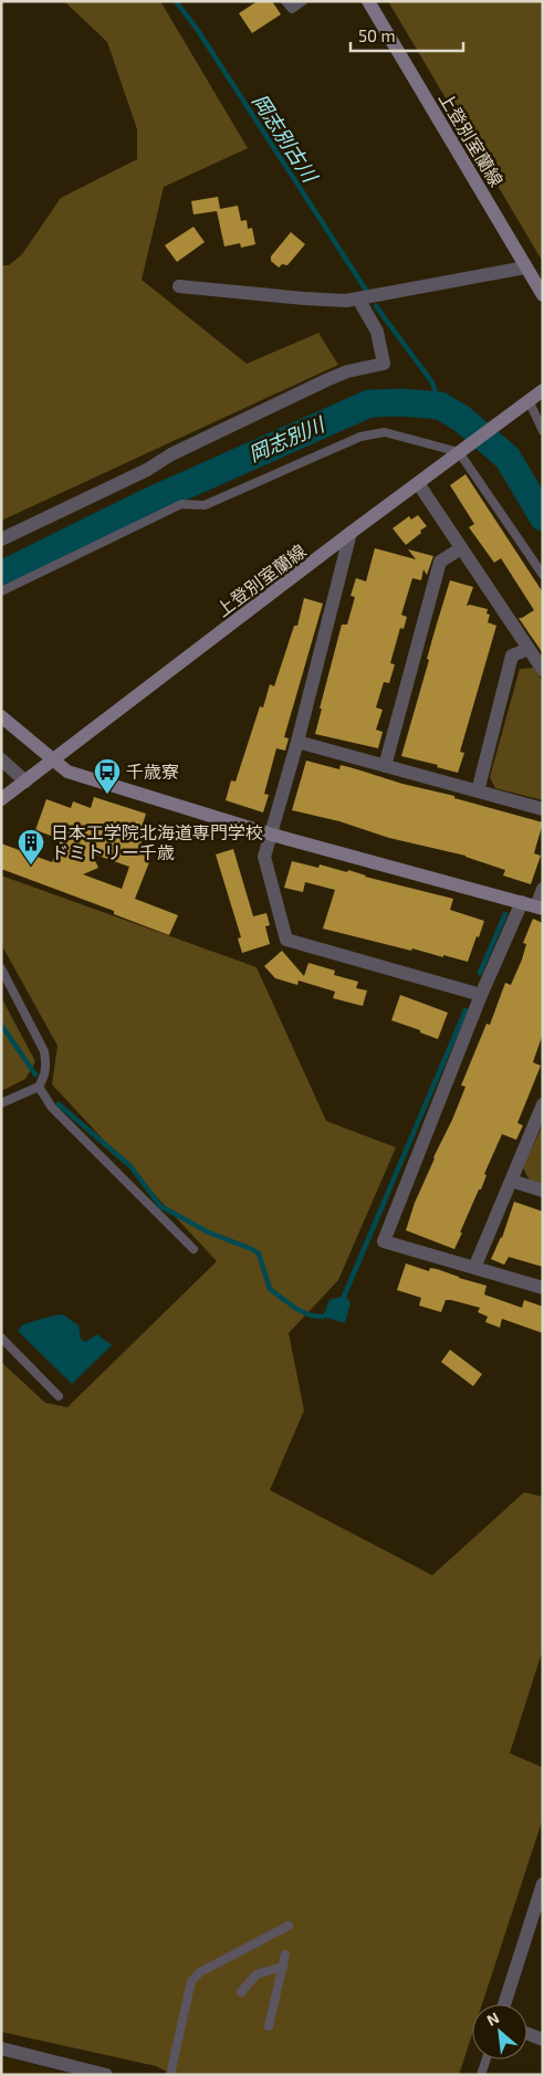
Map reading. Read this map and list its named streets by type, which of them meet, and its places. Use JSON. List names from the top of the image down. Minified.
{"streets":{"main road":["上登別室蘭線"]},"water":["岡志別古川","岡志別川"],"places":{"bus stop":["千歳寮"],"building":["日本工学院北海道専門学校 ドミトリー千歳"]},"scale_bar":"50 m","north":"top left"}
